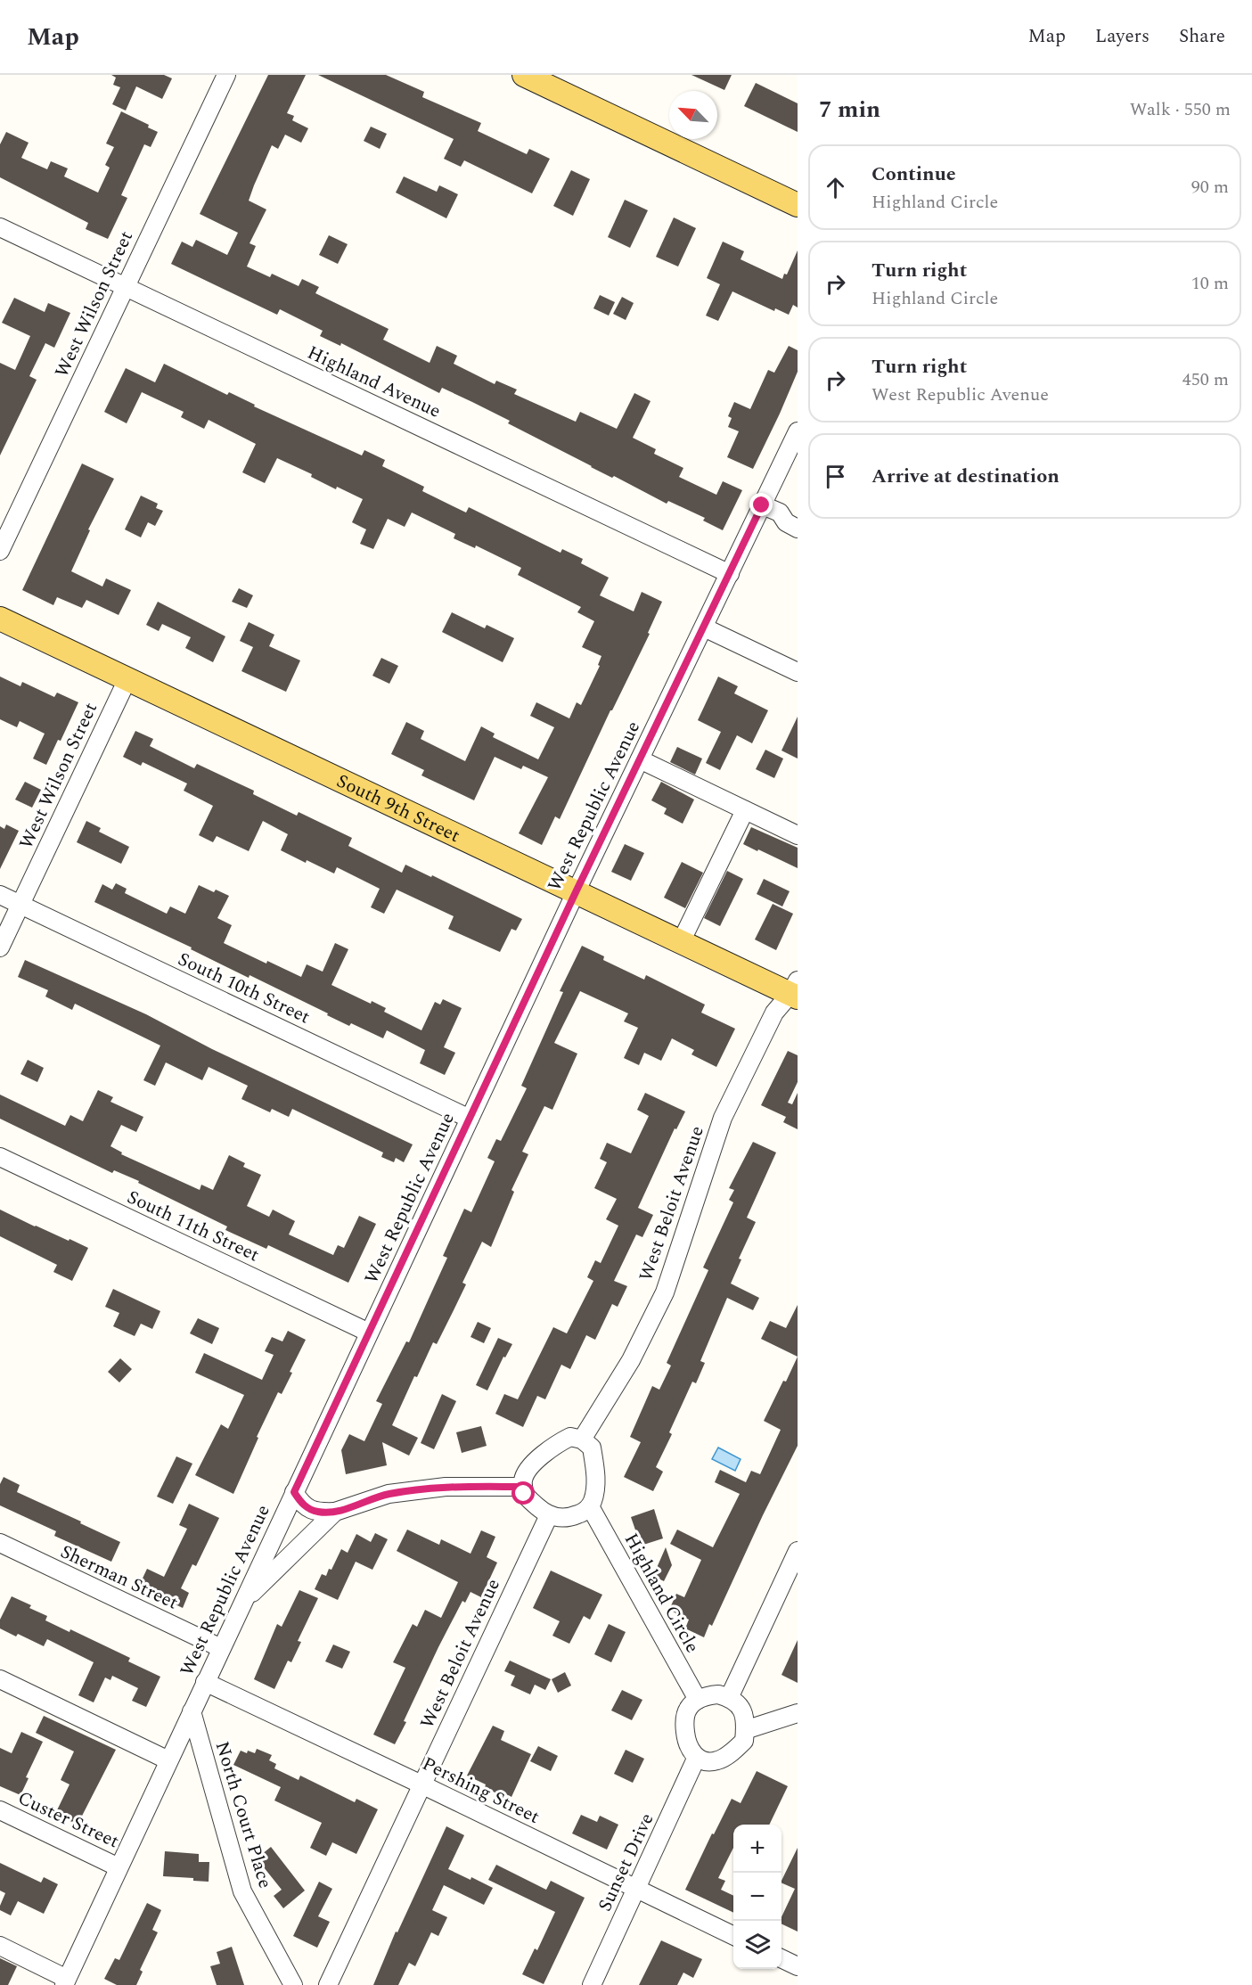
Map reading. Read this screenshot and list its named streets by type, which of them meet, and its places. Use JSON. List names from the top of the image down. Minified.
{"streets":{"main road":["South 9th Street"],"street":["West Wilson Street","Highland Avenue","West Republic Avenue","South 10th Street","West Beloit Avenue","South 11th Street","Sherman Street","Highland Circle","Pershing Street","North Court Place","Custer Street","Sunset Drive"]},"crossings":[["West Wilson Street","Highland Avenue"],["West Wilson Street","South 9th Street"],["West Wilson Street","South 10th Street"],["Highland Avenue","West Republic Avenue"],["West Republic Avenue","South 9th Street"],["West Republic Avenue","South 10th Street"],["West Republic Avenue","South 11th Street"],["West Republic Avenue","Sherman Street"],["West Republic Avenue","Pershing Street"],["West Republic Avenue","North Court Place"],["West Republic Avenue","Custer Street"],["South 9th Street","West Beloit Avenue"],["West Beloit Avenue","Highland Circle"],["West Beloit Avenue","Pershing Street"],["Highland Circle","Sunset Drive"],["Pershing Street","Sunset Drive"]],"north":"top left","page":{"header":"Map","nav":["Map","Layers","Share"],"heading":["7 min","Walk · 550 m"],"list":[["Continue","Highland Circle","90 m"],["Turn right","Highland Circle","10 m"],["Turn right","West Republic Avenue","450 m"],"Arrive at destination"],"map_buttons":["+","−"]}}
